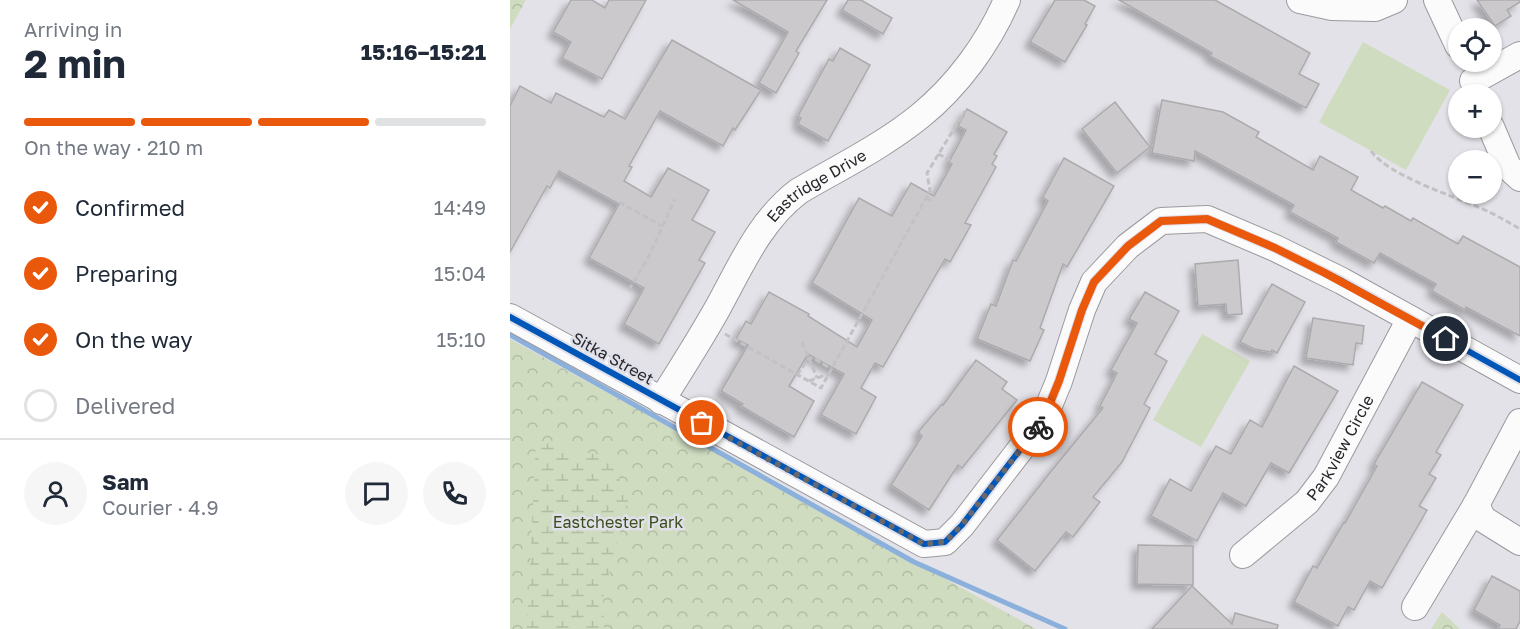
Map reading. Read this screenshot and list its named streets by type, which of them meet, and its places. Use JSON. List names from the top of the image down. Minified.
{"streets":{"street":["Eastridge Drive","Sitka Street","Parkview Circle"]},"crossings":[["Eastridge Drive","Sitka Street"],["Sitka Street","Parkview Circle"]],"parks":["Eastchester Park"],"page":{"heading":["2 min","Arriving in","15:16–15:21"],"panel":["Sam","Courier · 4.9"],"map_buttons":["+","−"],"bar":"On the way · 210 m","list":[["Confirmed","14:49"],["Preparing","15:04"],["On the way","15:10"],"Delivered"]}}
